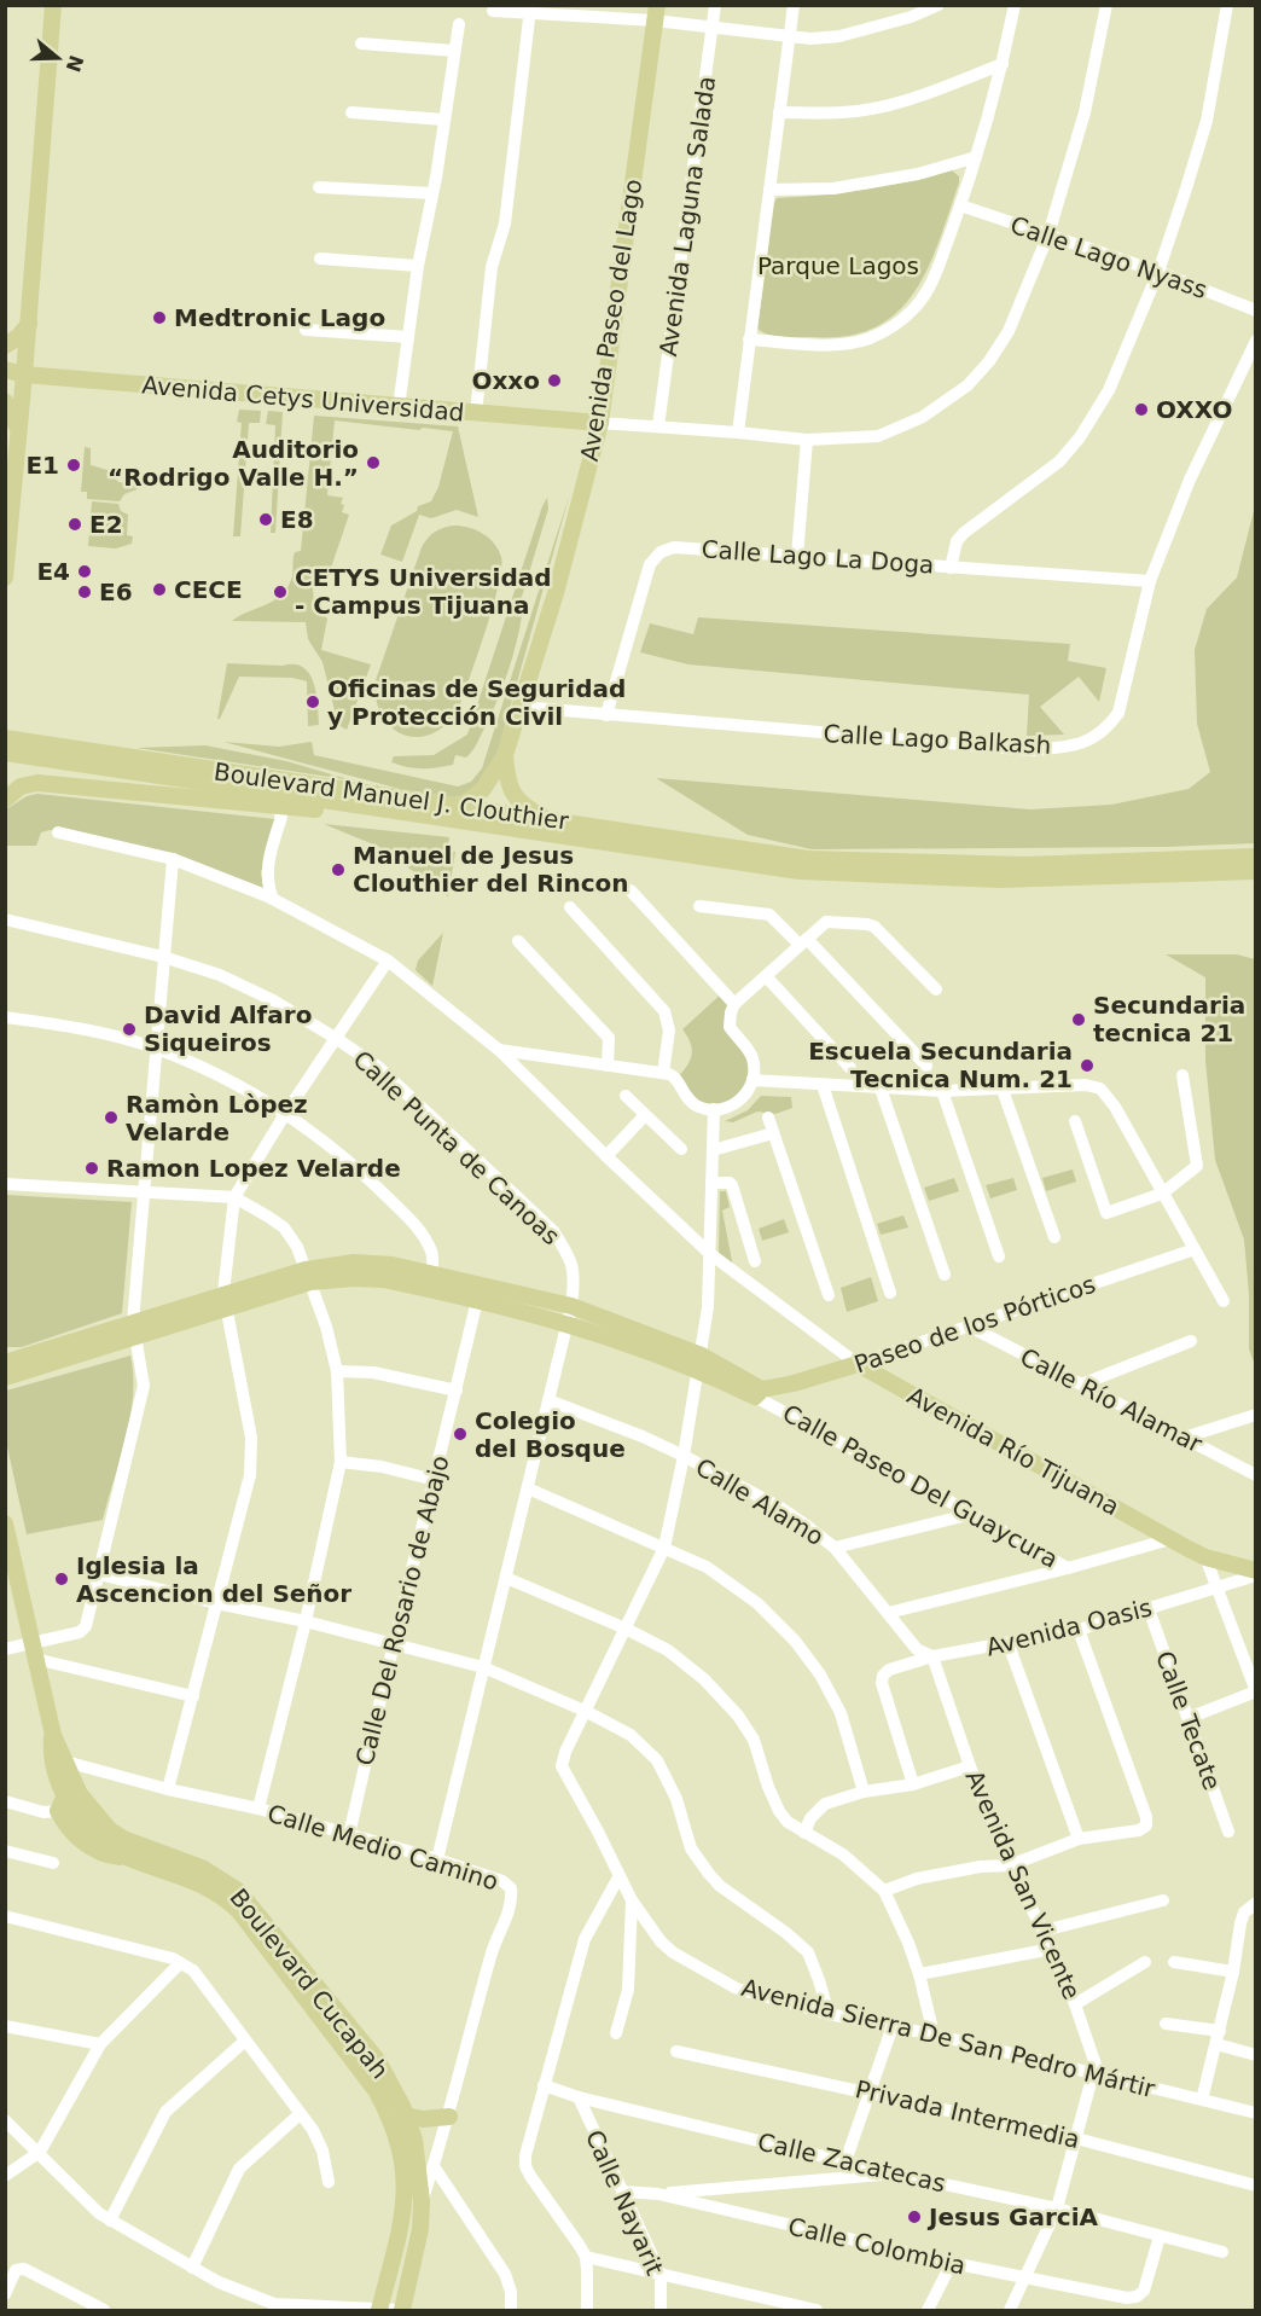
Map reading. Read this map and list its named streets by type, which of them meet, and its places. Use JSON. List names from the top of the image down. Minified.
{"streets":{"main road":["Avenida Paseo del Lago","Avenida Cetys Universidad","Boulevard Manuel J. Clouthier","Paseo de los Pórticos","Avenida Río Tijuana","Boulevard Cucapah"],"street":["Avenida Laguna Salada","Calle Lago Nyass","Calle Lago La Doga","Calle Lago Balkash","Calle Punta de Canoas","Calle Río Alamar","Calle Paseo Del Guaycura","Calle Alamo","Calle Del Rosario de Abajo","Avenida Oasis","Calle Tecate","Calle Medio Camino","Avenida San Vicente","Avenida Sierra De San Pedro Mártir","Privada Intermedia","Calle Zacatecas","Calle Nayarit","Calle Colombia"]},"crossings":[["Avenida Paseo del Lago","Avenida Cetys Universidad"],["Avenida Paseo del Lago","Calle Lago Balkash"],["Calle Lago La Doga","Calle Lago Balkash"],["Calle Punta de Canoas","Calle Alamo"],["Calle Punta de Canoas","Calle Medio Camino"],["Paseo de los Pórticos","Calle Río Alamar"],["Paseo de los Pórticos","Avenida Río Tijuana"],["Paseo de los Pórticos","Calle Paseo Del Guaycura"],["Avenida Río Tijuana","Avenida Sierra De San Pedro Mártir"],["Calle Alamo","Avenida Oasis"],["Calle Alamo","Avenida San Vicente"],["Calle Alamo","Avenida Sierra De San Pedro Mártir"],["Calle Del Rosario de Abajo","Calle Medio Camino"],["Avenida Oasis","Calle Tecate"],["Avenida Oasis","Avenida San Vicente"],["Calle Medio Camino","Boulevard Cucapah"],["Avenida San Vicente","Avenida Sierra De San Pedro Mártir"],["Calle Zacatecas","Calle Nayarit"],["Calle Zacatecas","Calle Colombia"],["Calle Nayarit","Calle Colombia"]],"parks":["Parque Lagos"],"places":["Medtronic Lago","Oxxo","OXXO","Auditorio “Rodrigo Valle H.”","E1","E8","E2","E4","CECE","E6","CETYS Universidad - Campus Tijuana","Oficinas de Seguridad y Protección Civil","Manuel de Jesus Clouthier del Rincon","Secundaria tecnica 21","David Alfaro Siqueiros","Escuela Secundaria Tecnica Num. 21","Ramòn Lòpez Velarde","Ramon Lopez Velarde","Colegio del Bosque","Iglesia la Ascencion del Señor","Jesus GarciA"],"north":"right"}
